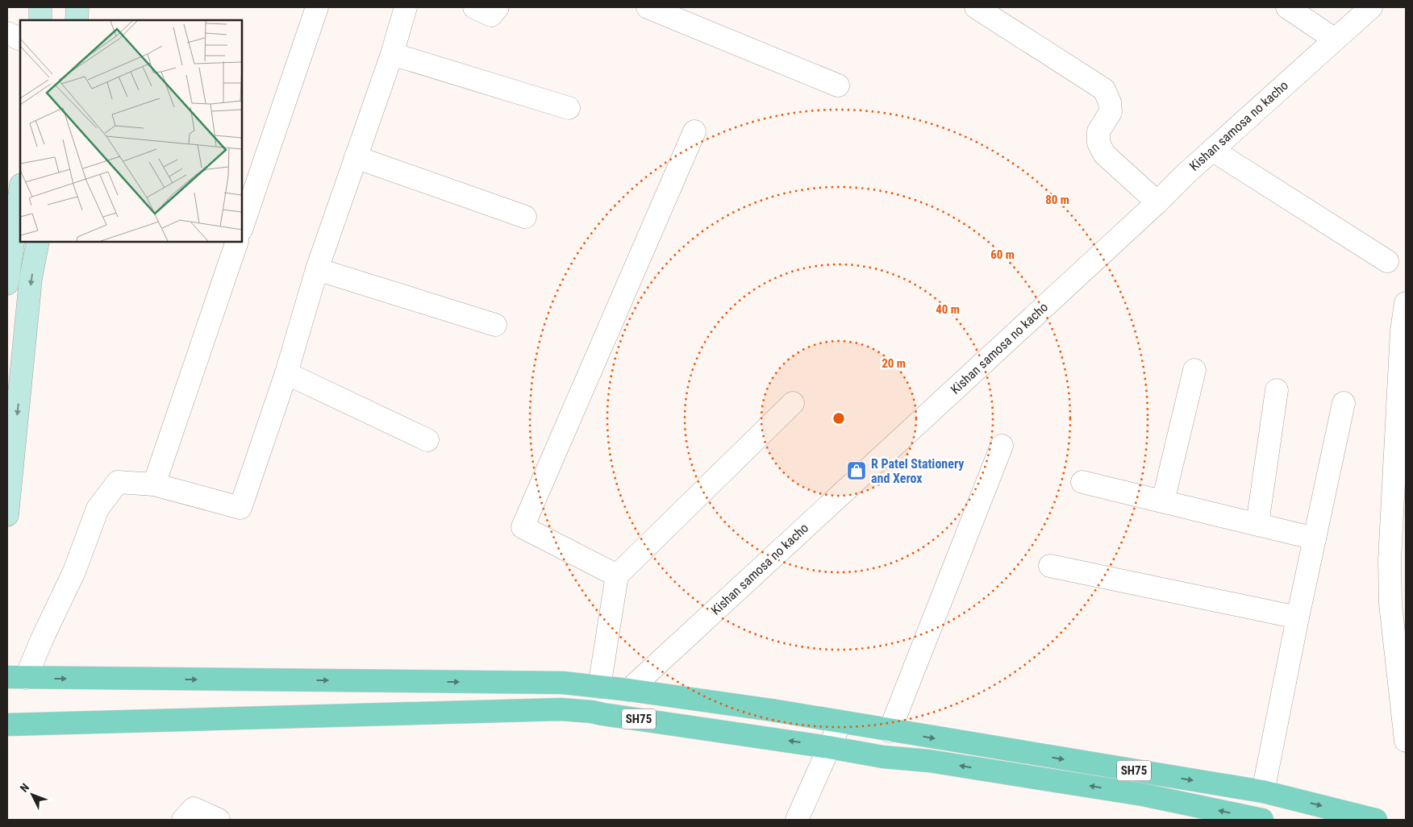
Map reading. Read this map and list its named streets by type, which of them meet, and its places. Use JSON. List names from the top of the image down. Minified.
{"streets":{"main road":["SH75"],"street":["Kishan samosa no kacho"]},"crossings":[["Kishan samosa no kacho","SH75"]],"places":{"shop":["R Patel Stationery and Xerox"]},"north":"top left","rings":["80 m","60 m","40 m","20 m"]}
